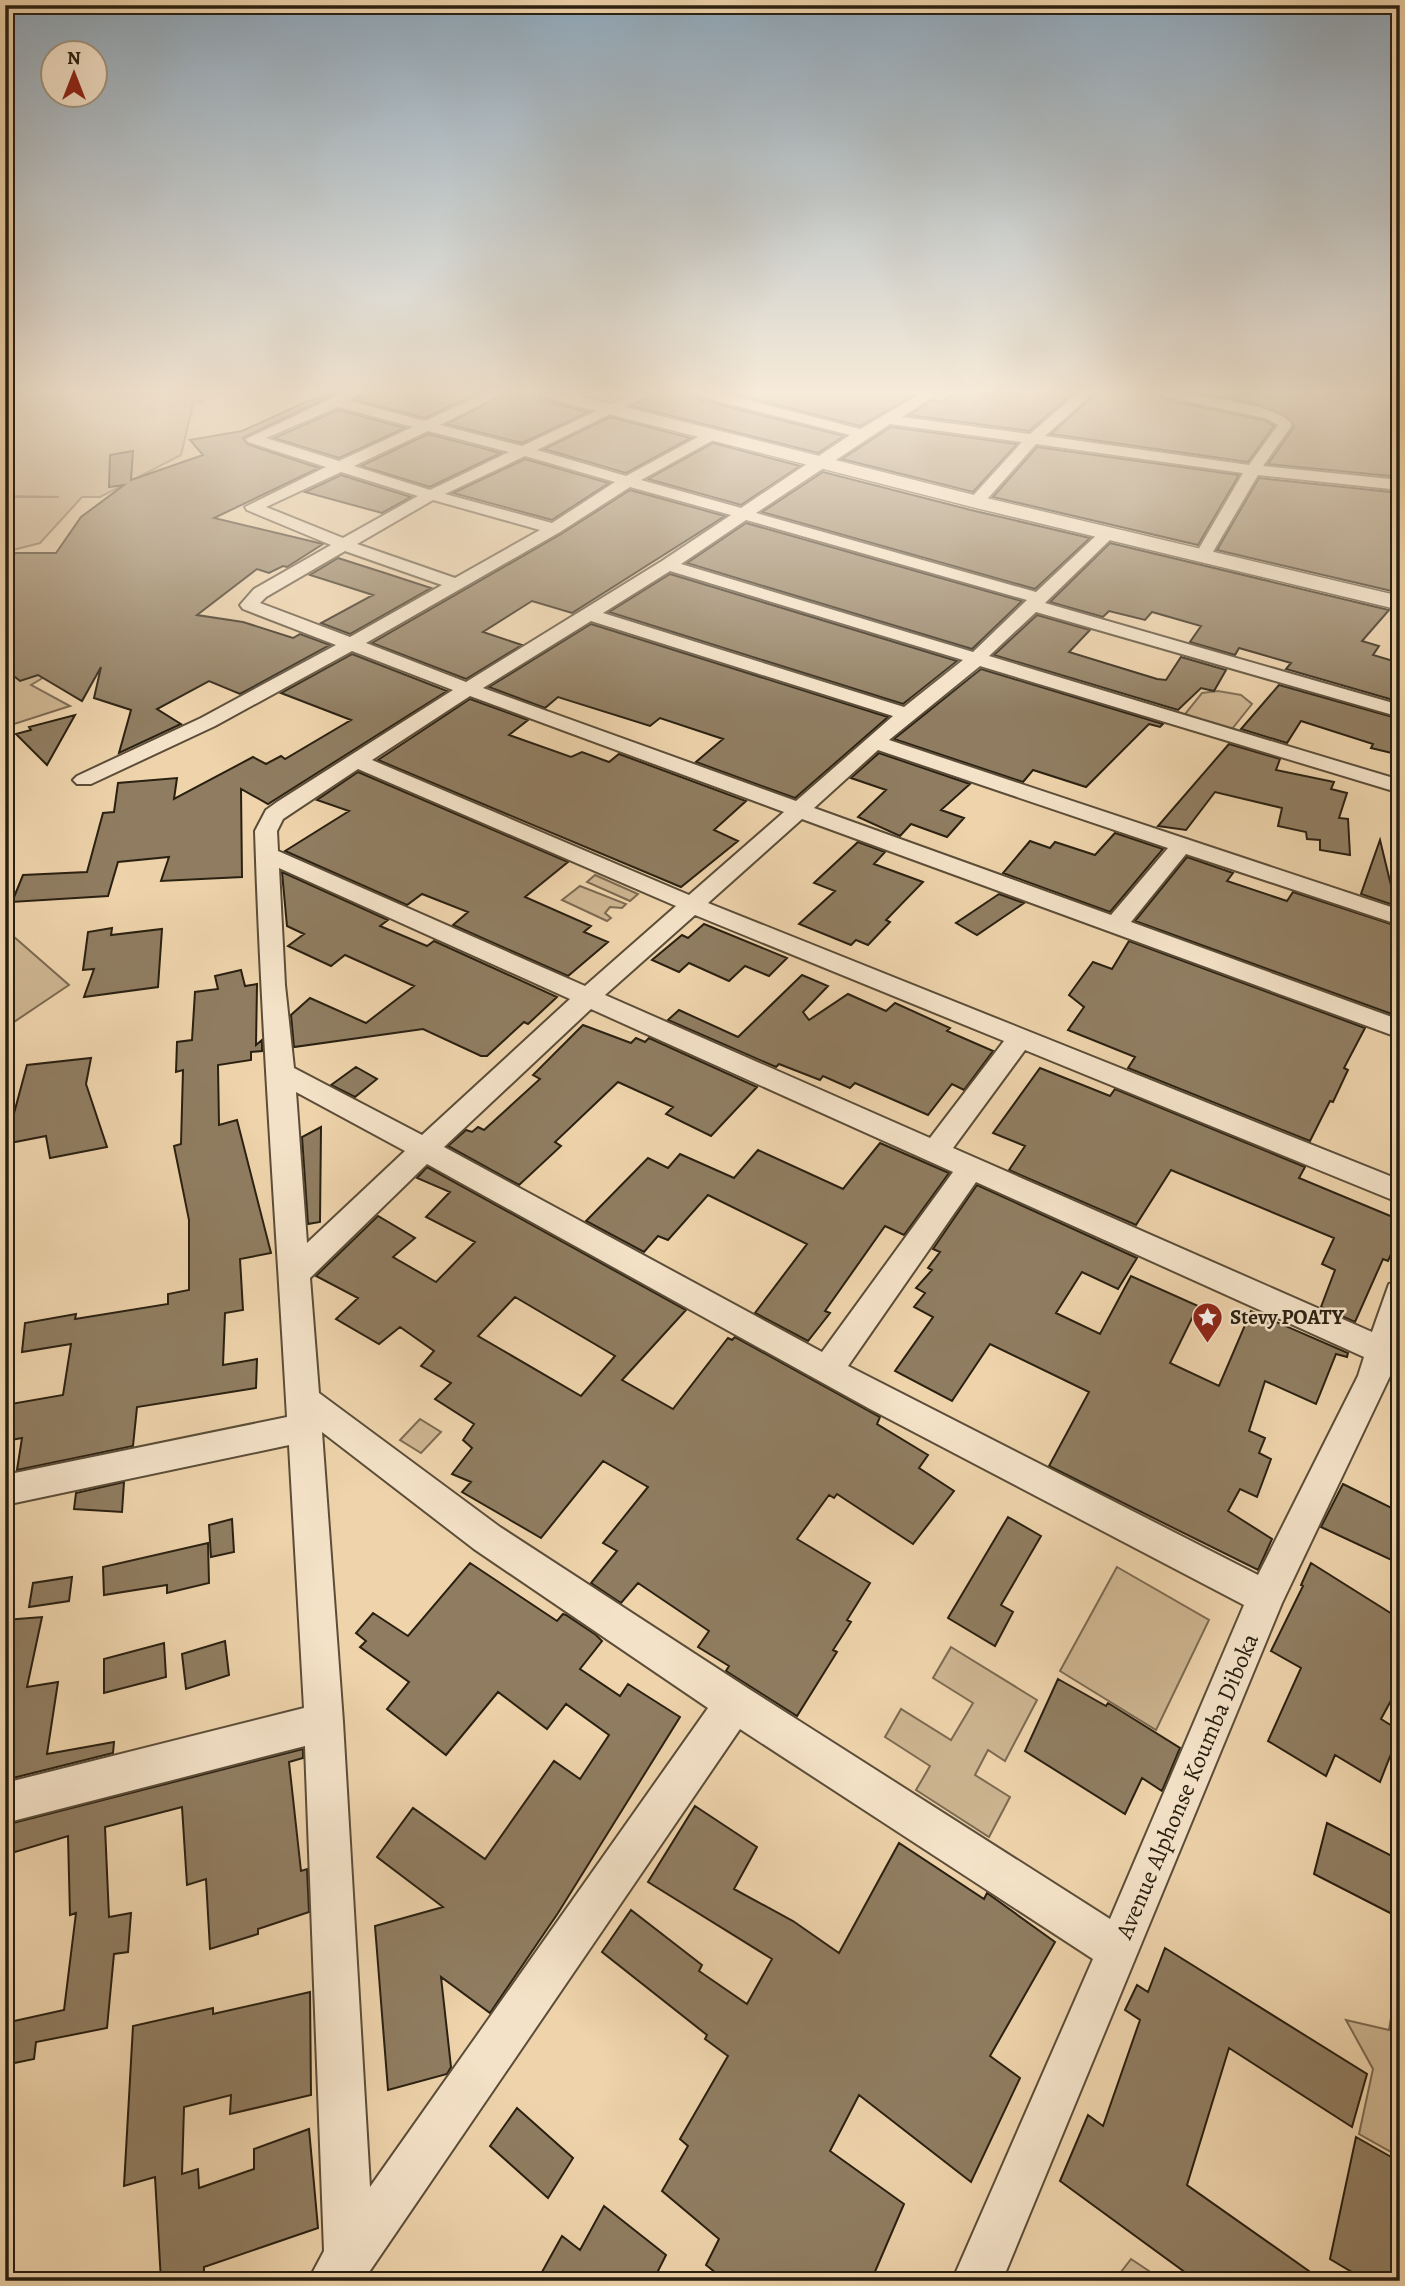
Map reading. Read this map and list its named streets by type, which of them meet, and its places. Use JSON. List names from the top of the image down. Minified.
{"streets":{"street":["Avenue Alphonse Koumba Diboka"]},"places":{"place":["Stevy POATY"]},"north":"top"}
